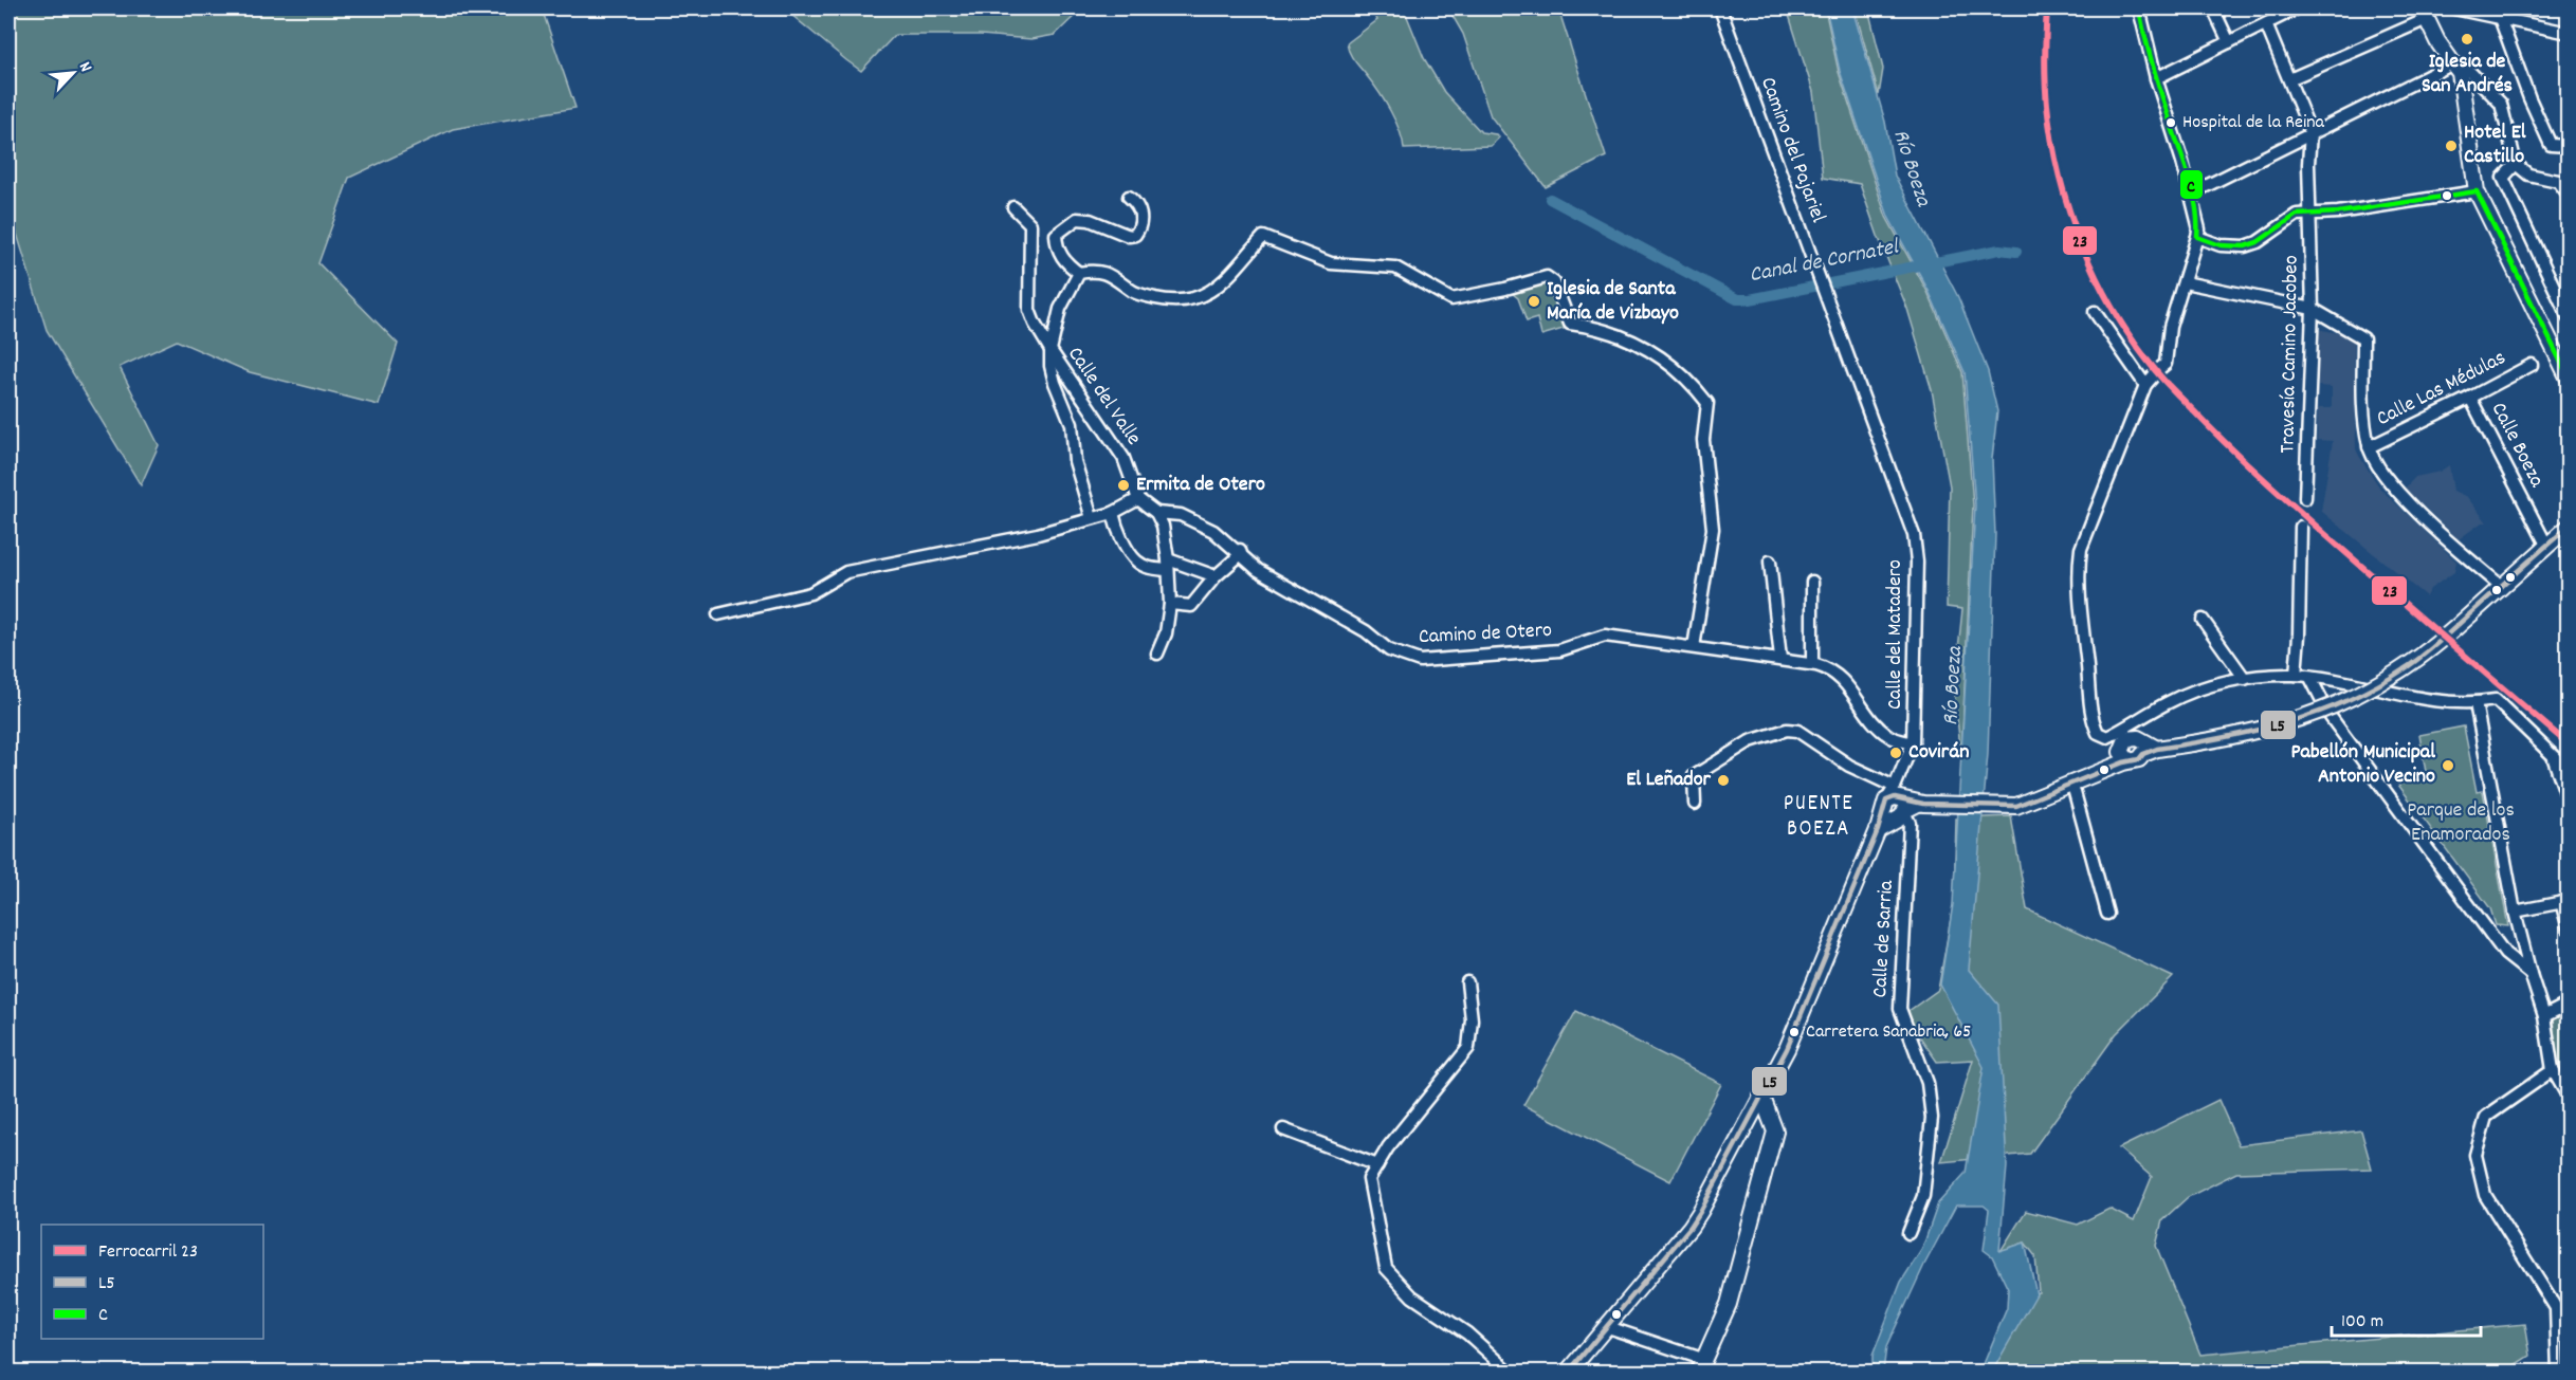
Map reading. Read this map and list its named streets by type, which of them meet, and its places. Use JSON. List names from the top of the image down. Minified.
{"streets":{"street":["Camino del Pajariel","Travesía Camino Jacobeo","Calle Las Médulas","Calle del Valle","Calle Boeza","Camino de Otero","Calle del Matadero","Calle de Sarria"]},"crossings":[["Camino del Pajariel","Calle del Matadero"],["Calle Las Médulas","Calle Boeza"],["Camino de Otero","Calle del Matadero"],["Calle del Matadero","Calle de Sarria"]],"districts":["PUENTE BOEZA"],"water":["Río Boeza","Canal de Cornatel"],"parks":["Parque de los Enamorados"],"places":["Iglesia de San Andrés","Hospital de la Reina","Hotel El Castillo","Iglesia de Santa María de Vizbayo","Ermita de Otero","Covirán","Pabellón Municipal Antonio Vecino","El Leñador","Carretera Sanabria, 65"],"lines":["rail line 23","transit line C","transit line L5"],"legend":["Ferrocarril 23","L5","C"],"scale_bar":"100 m","north":"top right"}
